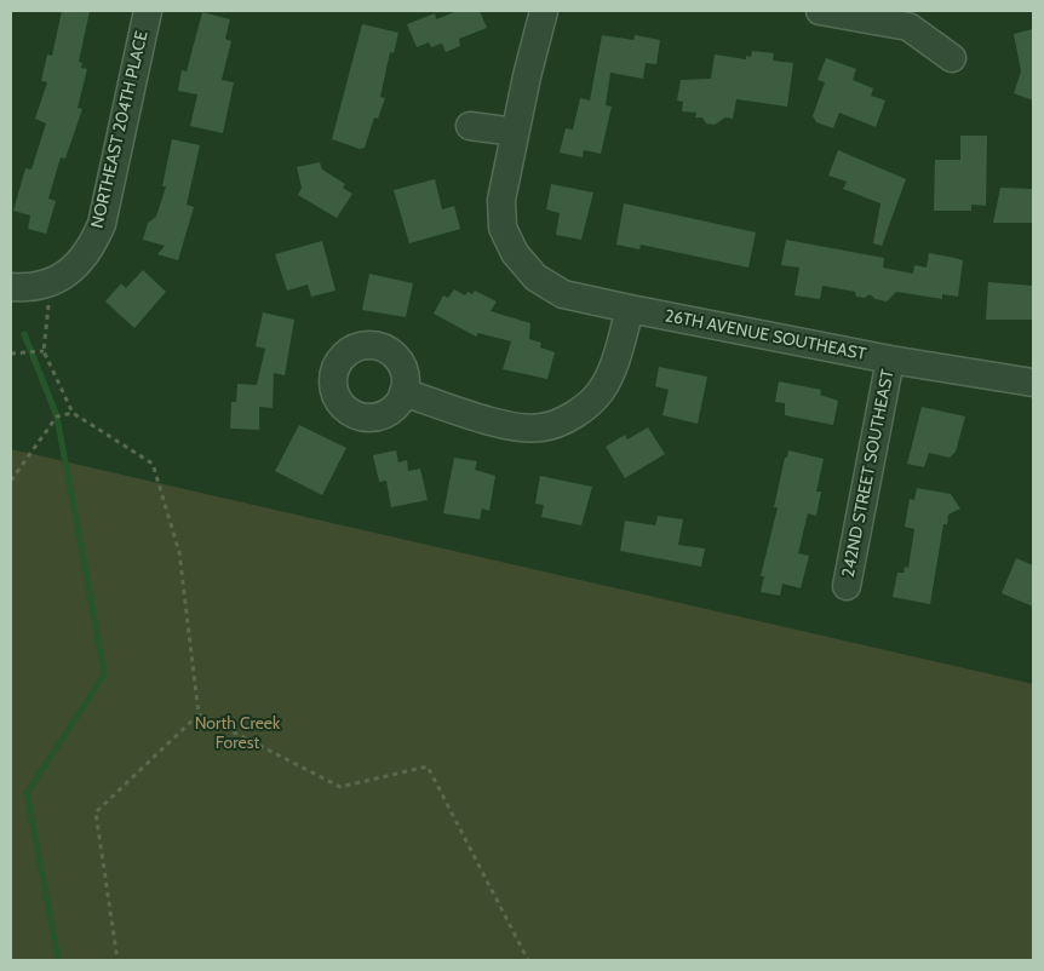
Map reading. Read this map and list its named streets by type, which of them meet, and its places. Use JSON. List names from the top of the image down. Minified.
{"streets":{"street":["NORTHEAST 204TH PLACE","26TH AVENUE SOUTHEAST","242ND STREET SOUTHEAST"]},"crossings":[["26TH AVENUE SOUTHEAST","242ND STREET SOUTHEAST"]],"parks":["North Creek Forest"]}
